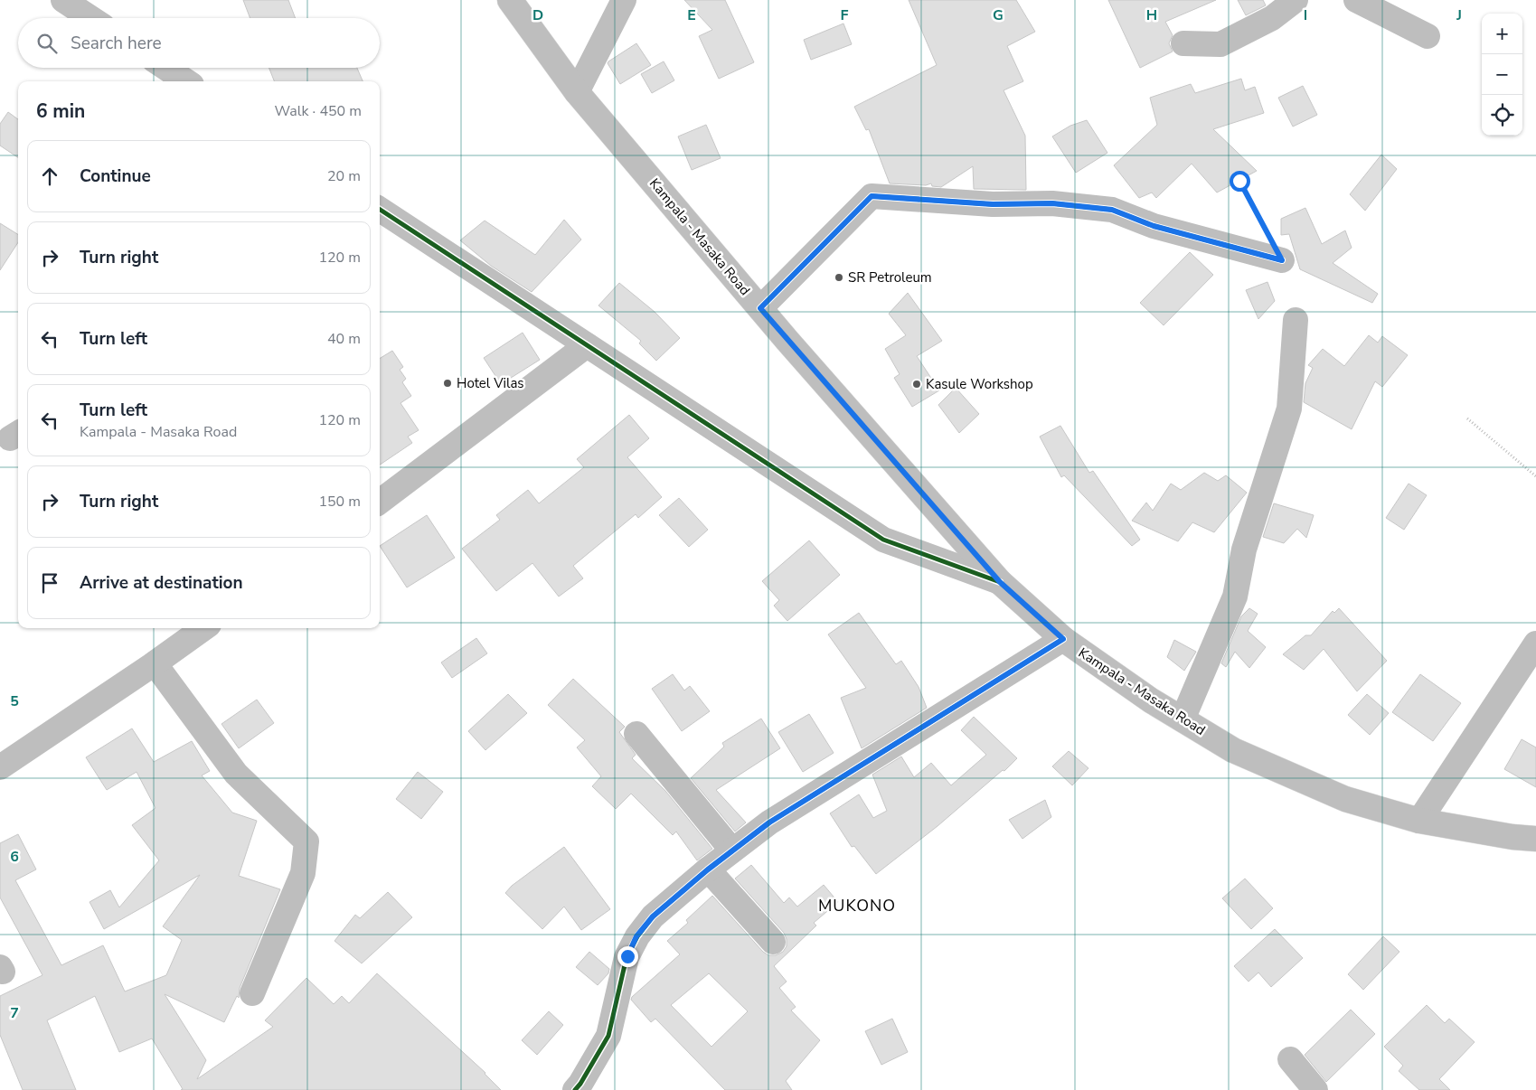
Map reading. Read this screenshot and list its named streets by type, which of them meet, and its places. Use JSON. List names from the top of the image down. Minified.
{"streets":{"street":["Kampala - Masaka Road"]},"districts":["MUKONO"],"places":["SR Petroleum","Hotel Vilas","Kasule Workshop"],"page":{"map_buttons":["+","−"],"search":"Search here","heading":["6 min","Walk · 450 m"],"list":[["Continue","20 m"],["Turn right","120 m"],["Turn left","40 m"],["Turn left","Kampala - Masaka Road","120 m"],["Turn right","150 m"],"Arrive at destination"]},"grid":{"columns":["D","E","F","G","H","I","J"],"rows":["5","6","7"]}}
